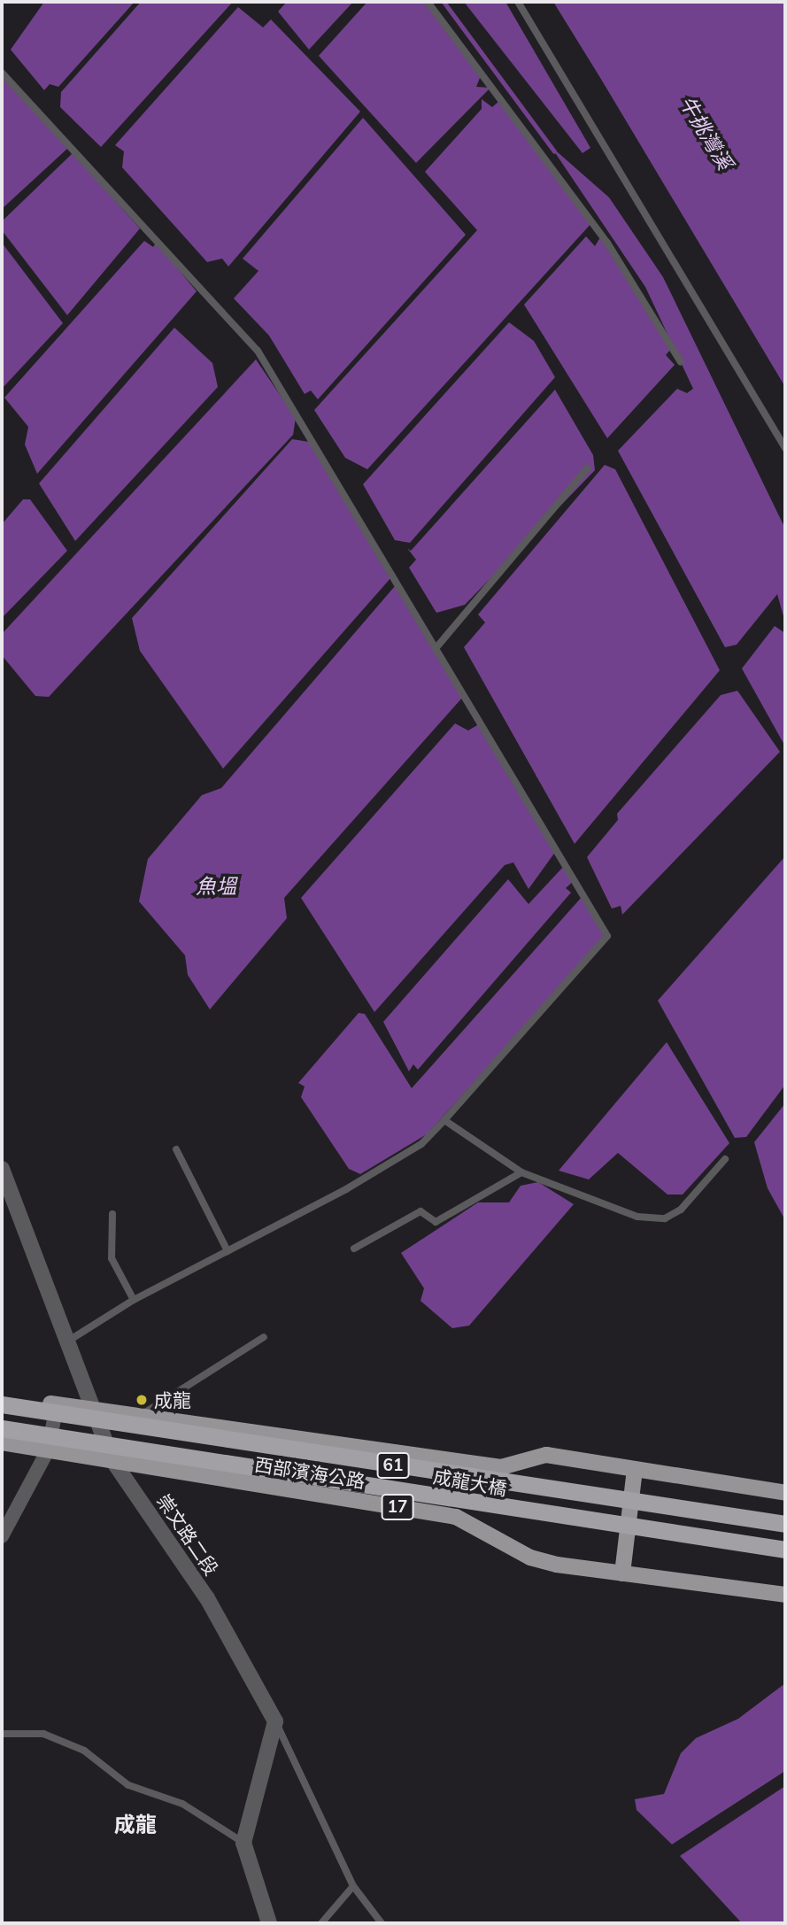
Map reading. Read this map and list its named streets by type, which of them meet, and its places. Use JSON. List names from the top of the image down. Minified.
{"streets":{"highway":["61","成龍大橋"],"main road":["西部濱海公路","17"],"street":["崇文路二段"]},"crossings":[["西部濱海公路","崇文路二段"]],"districts":["成龍"],"water":["牛挑灣溪","魚塭"],"places":["成龍"]}
